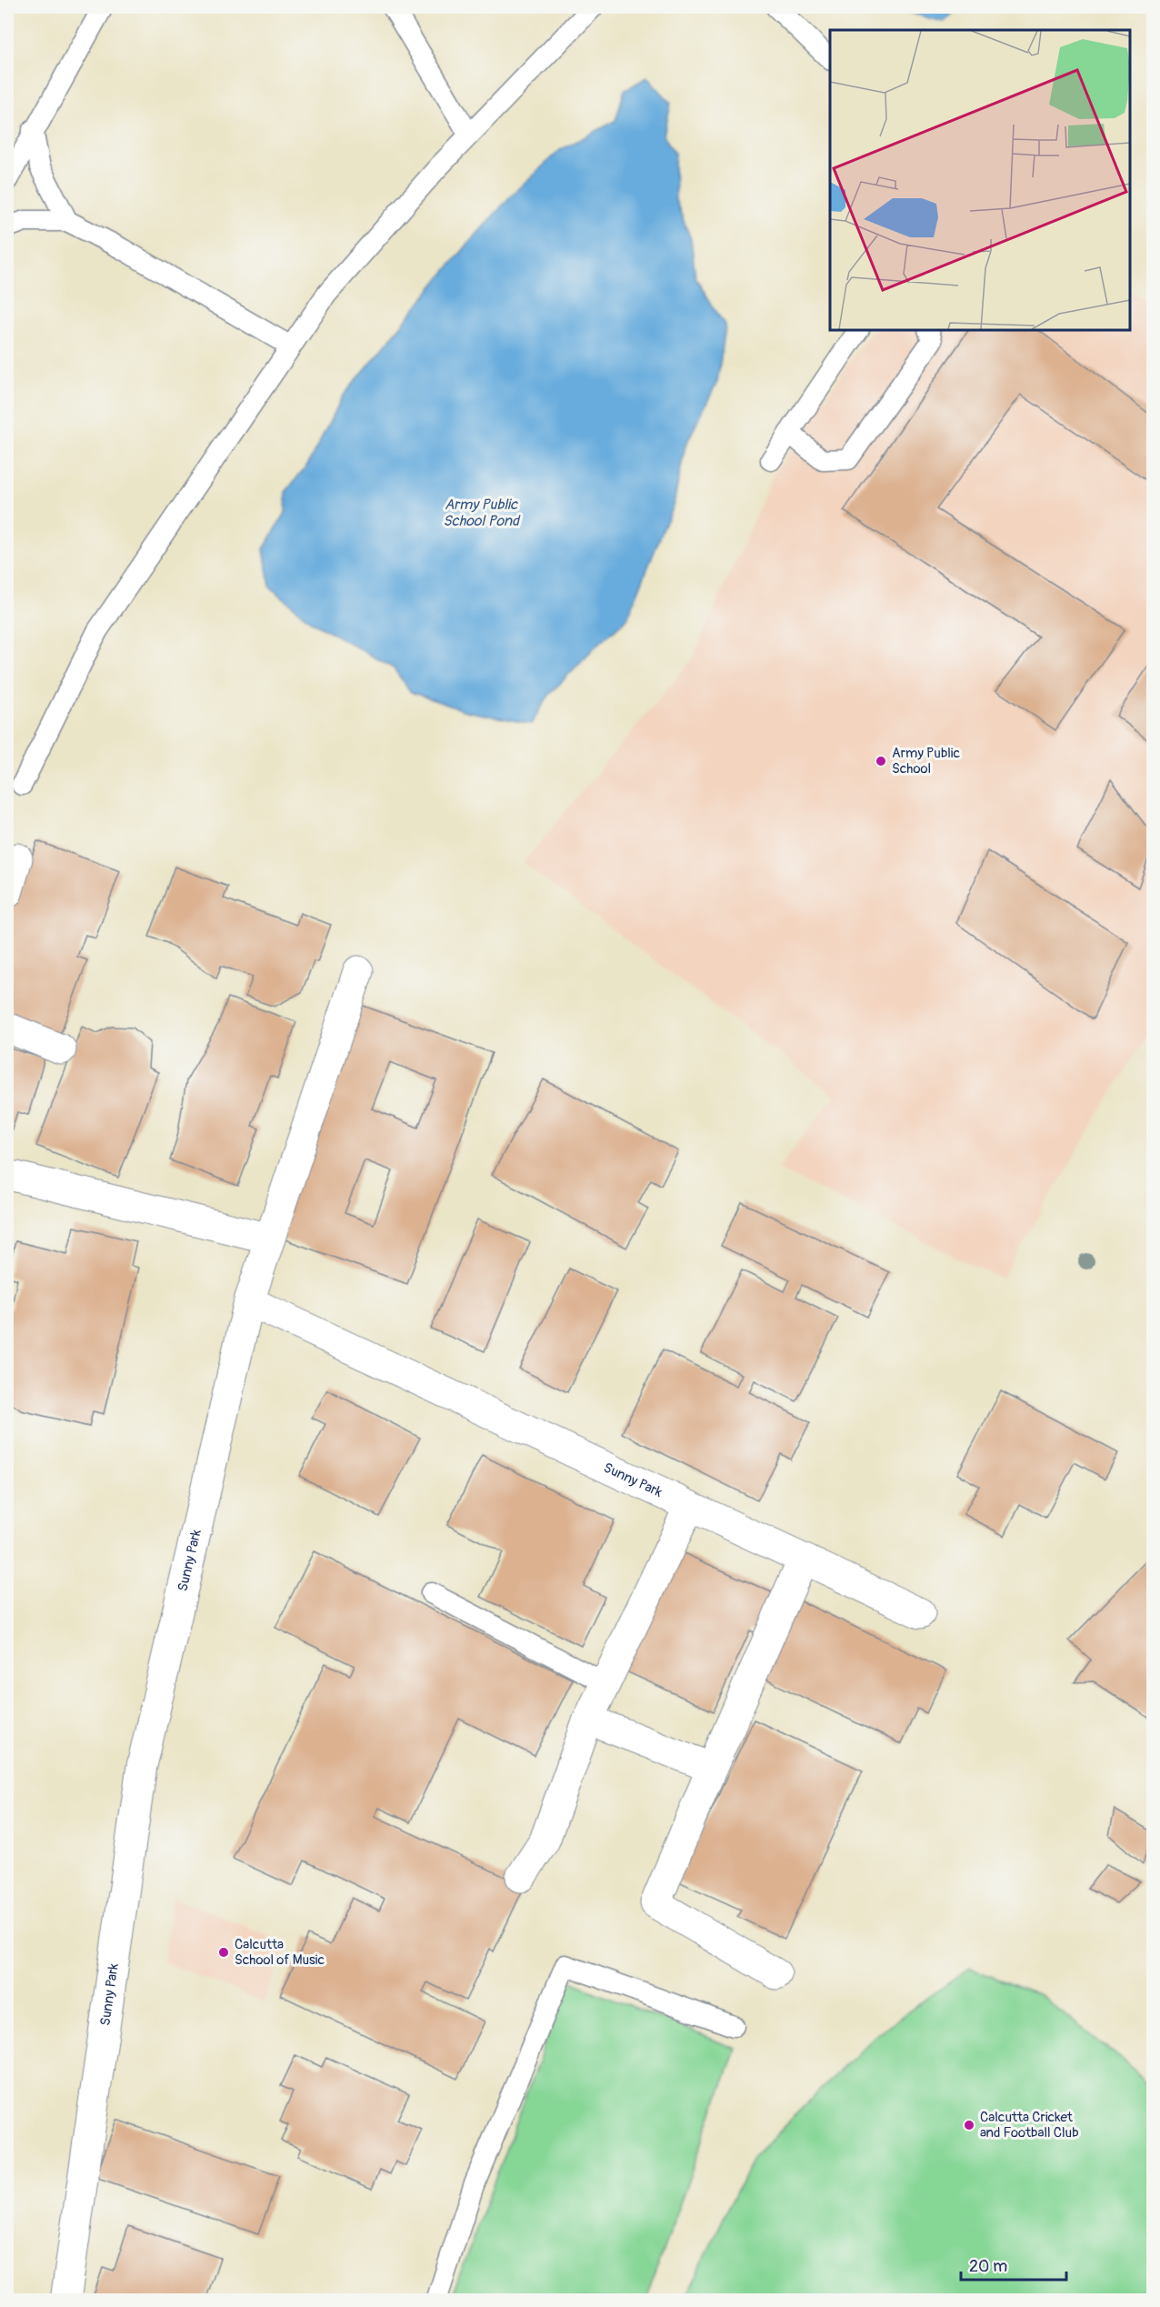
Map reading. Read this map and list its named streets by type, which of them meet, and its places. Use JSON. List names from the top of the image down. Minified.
{"streets":{"street":["Sunny Park"]},"water":["Army Public School Pond"],"places":["Army Public School","Calcutta School of Music","Calcutta Cricket and Football Club"],"scale_bar":"20 m"}
